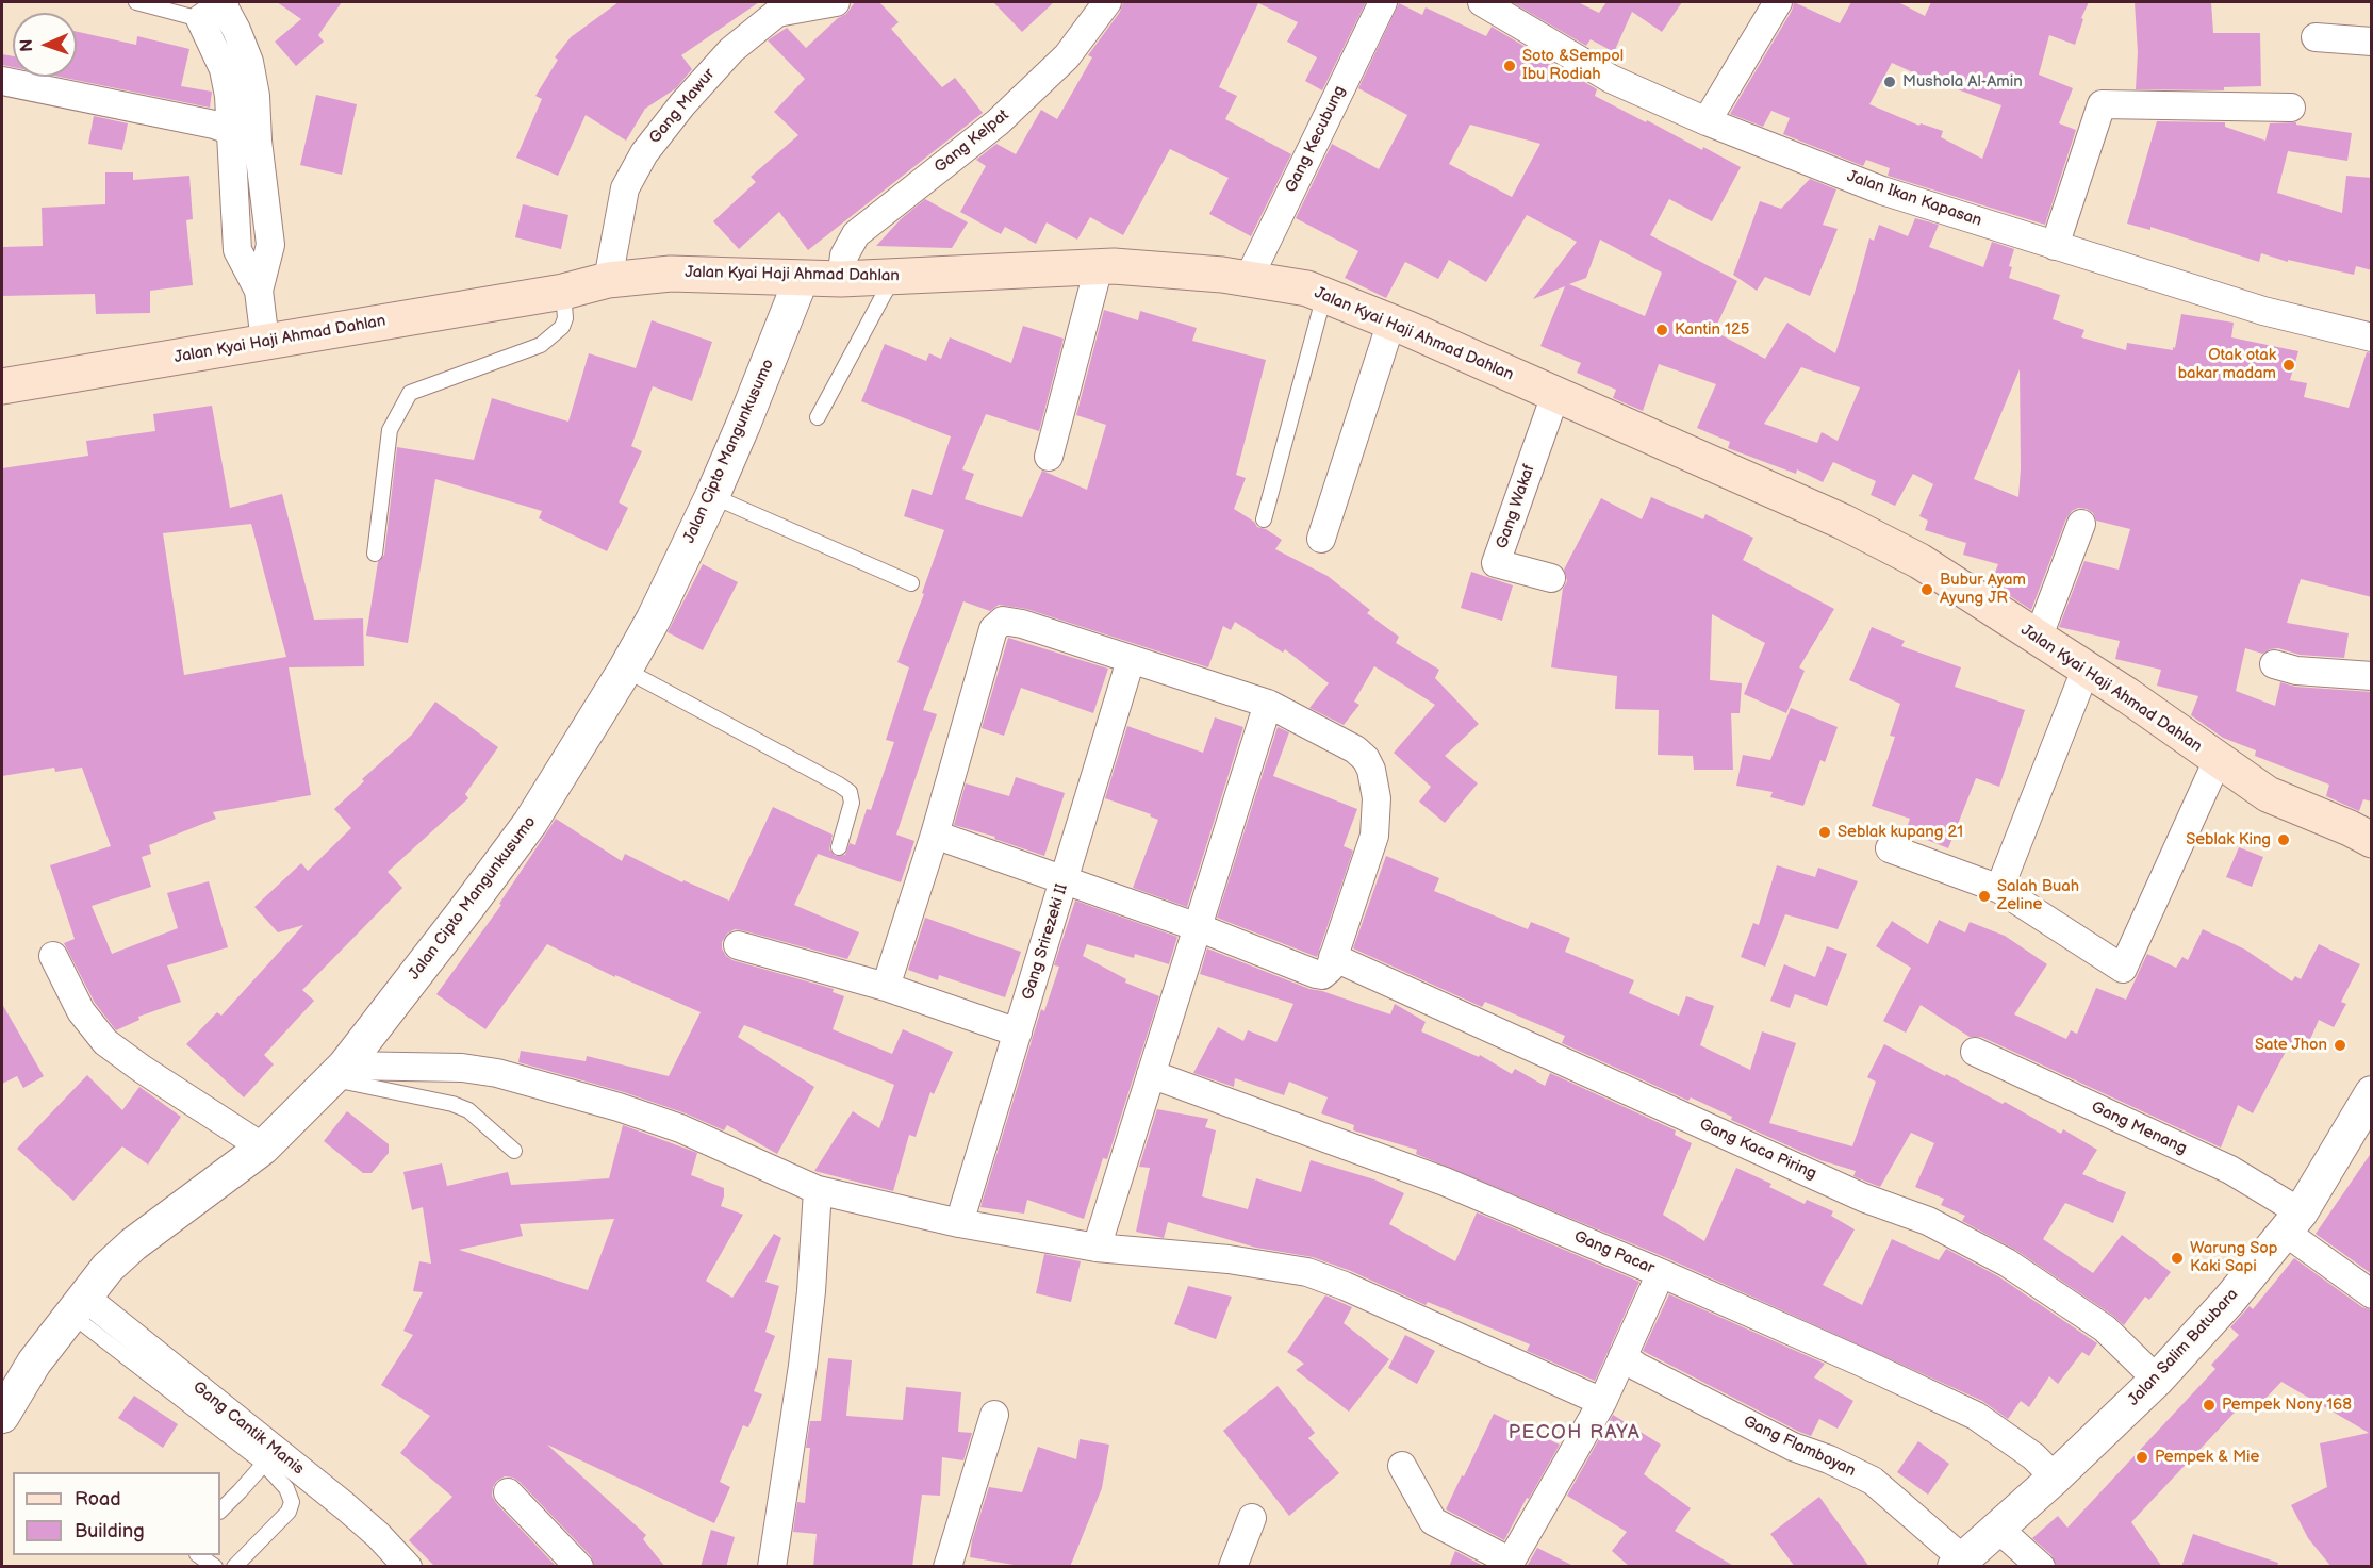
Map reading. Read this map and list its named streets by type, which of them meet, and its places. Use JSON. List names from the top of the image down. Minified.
{"streets":{"main road":["Jalan Kyai Haji Ahmad Dahlan"],"street":["Gang Mawur","Gang Kecubung","Gang Kelpat","Jalan Ikan Kapasan","Jalan Cipto Mangunkusumo","Gang Wakaf","Gang Srirezeki II","Gang Menang","Gang Kaca Piring","Gang Pacar","Jalan Salim Batubara","Gang Cantik Manis","Gang Flamboyan"]},"crossings":[["Gang Mawur","Jalan Kyai Haji Ahmad Dahlan"],["Gang Kecubung","Jalan Kyai Haji Ahmad Dahlan"],["Gang Kelpat","Jalan Kyai Haji Ahmad Dahlan"],["Jalan Kyai Haji Ahmad Dahlan","Jalan Cipto Mangunkusumo"],["Jalan Kyai Haji Ahmad Dahlan","Gang Wakaf"],["Jalan Cipto Mangunkusumo","Gang Cantik Manis"],["Gang Menang","Jalan Salim Batubara"],["Gang Kaca Piring","Jalan Salim Batubara"],["Gang Pacar","Jalan Salim Batubara"],["Jalan Salim Batubara","Gang Flamboyan"]],"districts":["PECOH RAYA"],"places":["Soto &Sempol Ibu Rodiah","Mushola Al-Amin","Kantin 125","Otak otak bakar madam","Bubur Ayam Ayung JR","Seblak kupang 21","Seblak King","Salah Buah Zeline","Sate Jhon","Warung Sop Kaki Sapi","Pempek Nony 168","Pempek & Mie"],"legend":["Road","Building"],"north":"left"}
